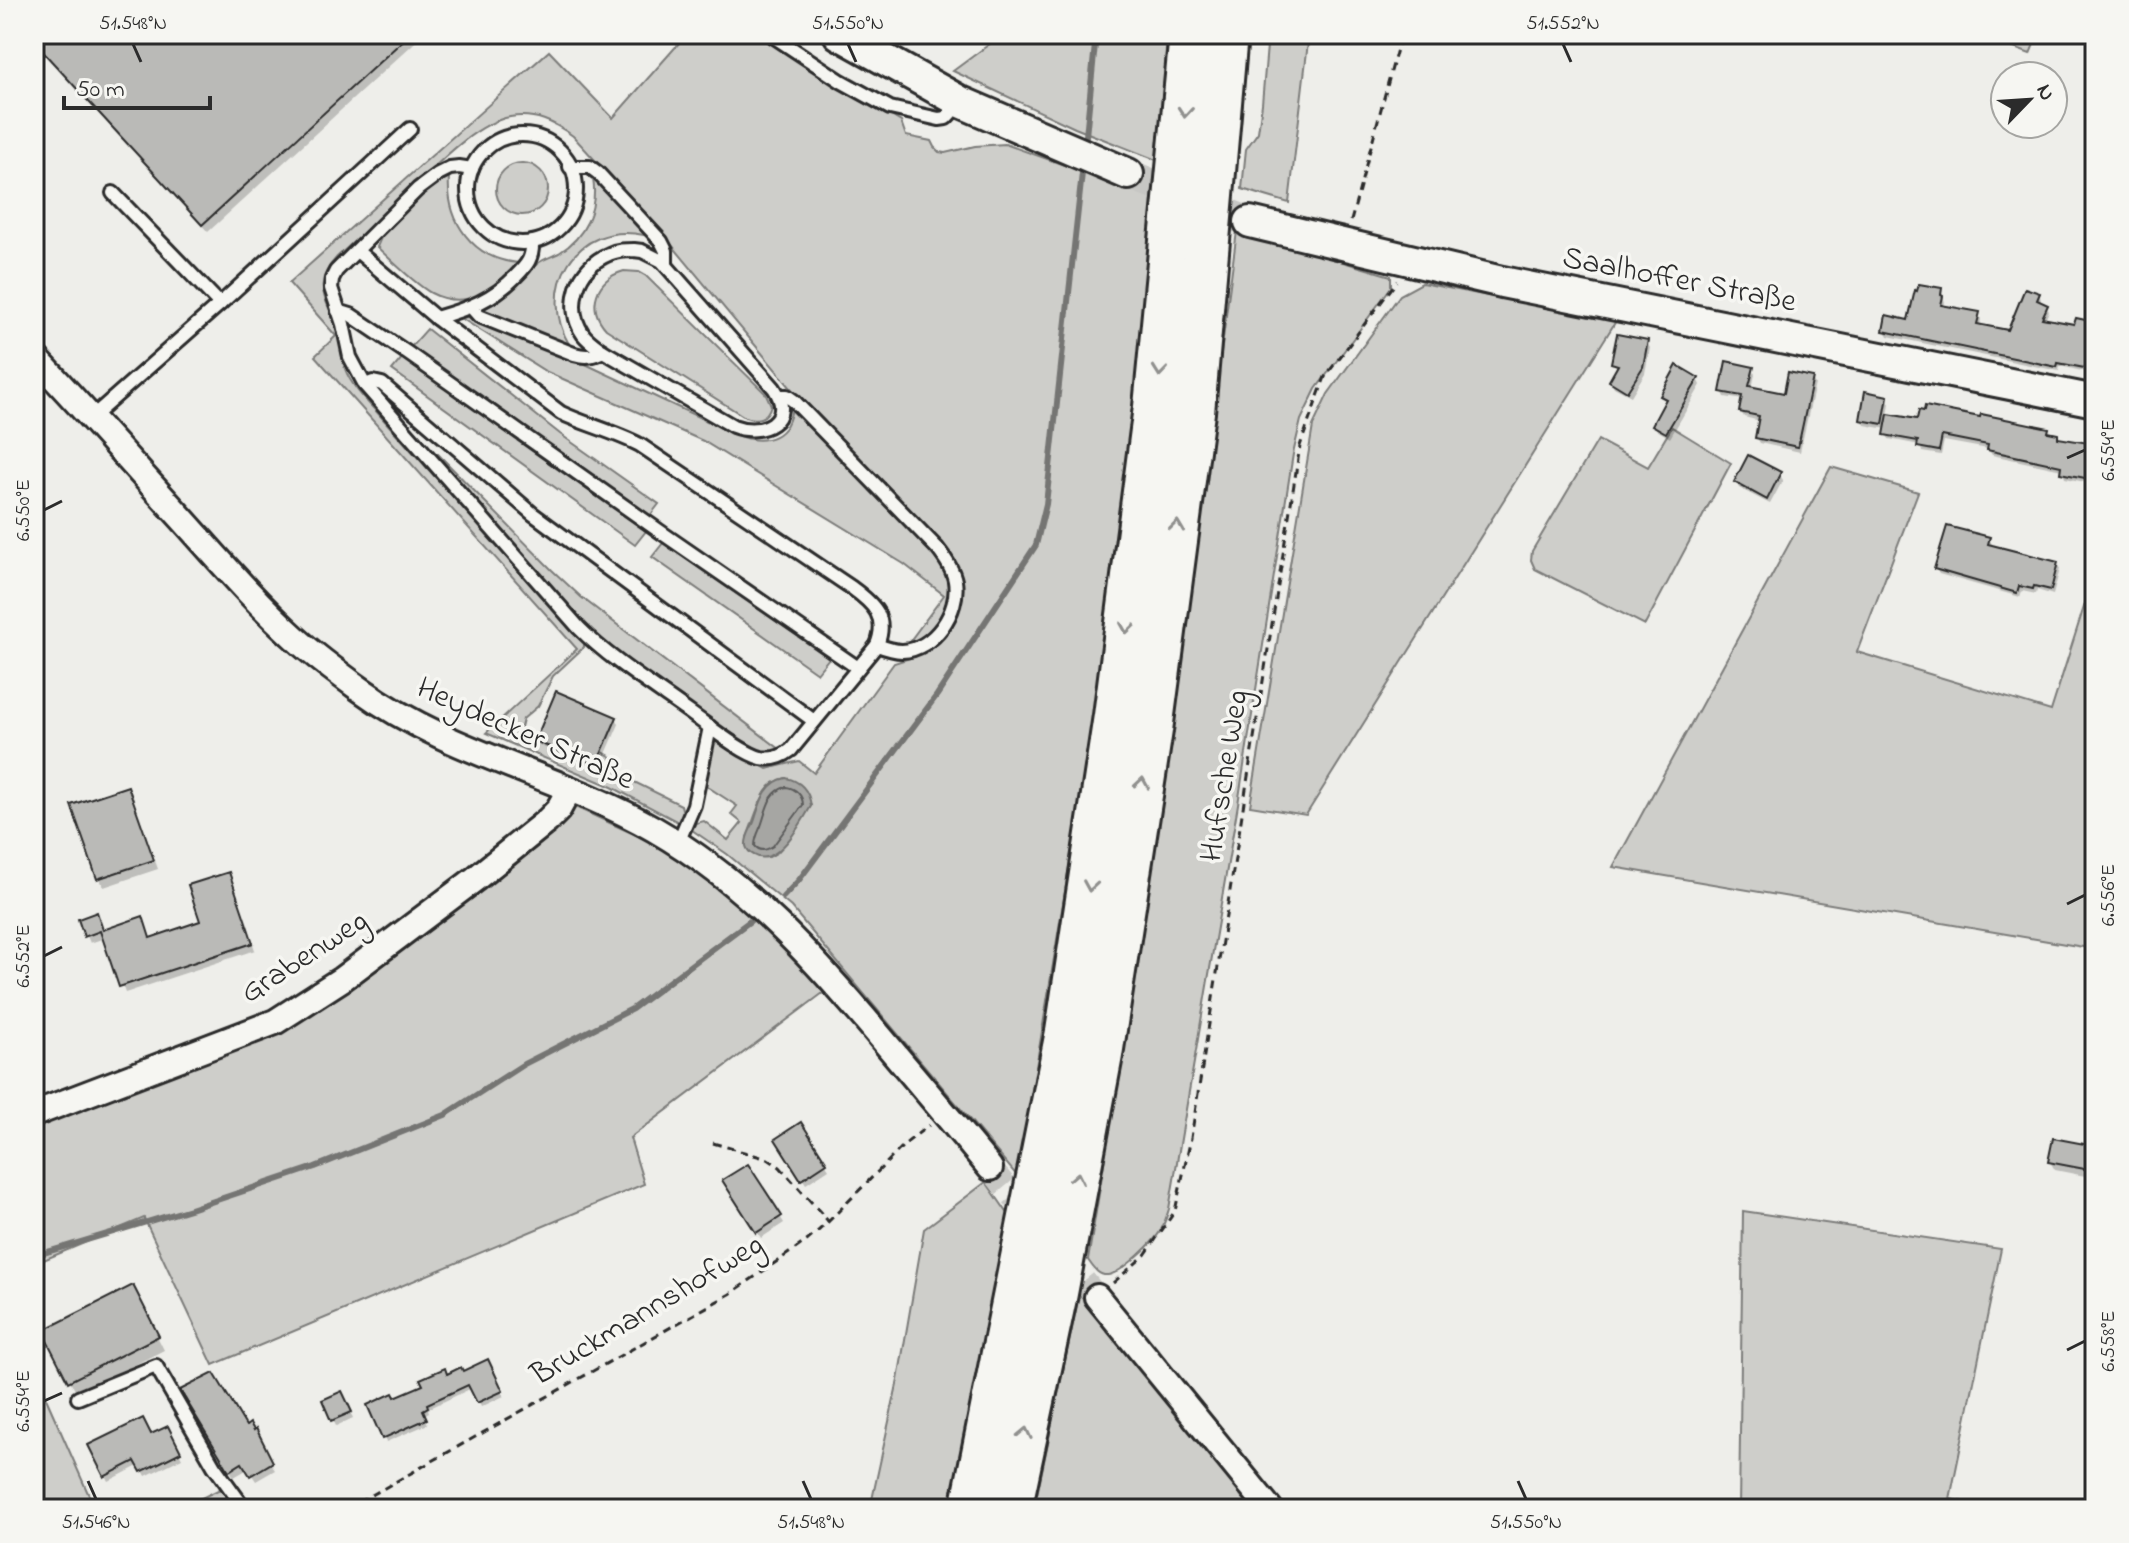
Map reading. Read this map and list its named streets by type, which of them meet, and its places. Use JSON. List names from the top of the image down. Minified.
{"streets":{"street":["Saalhoffer Straße","Heydecker Straße","Grabenweg"],"path":["Hufsche Weg","Bruckmannshofweg"]},"crossings":[["Saalhoffer Straße","Hufsche Weg"],["Heydecker Straße","Grabenweg"],["Heydecker Straße","Bruckmannshofweg"]],"scale_bar":"50 m","north":"top right","coordinates":["51.548°N","51.550°N","51.552°N","6.554°E","6.550°E","6.556°E","6.552°E","6.558°E","51.546°N"]}
